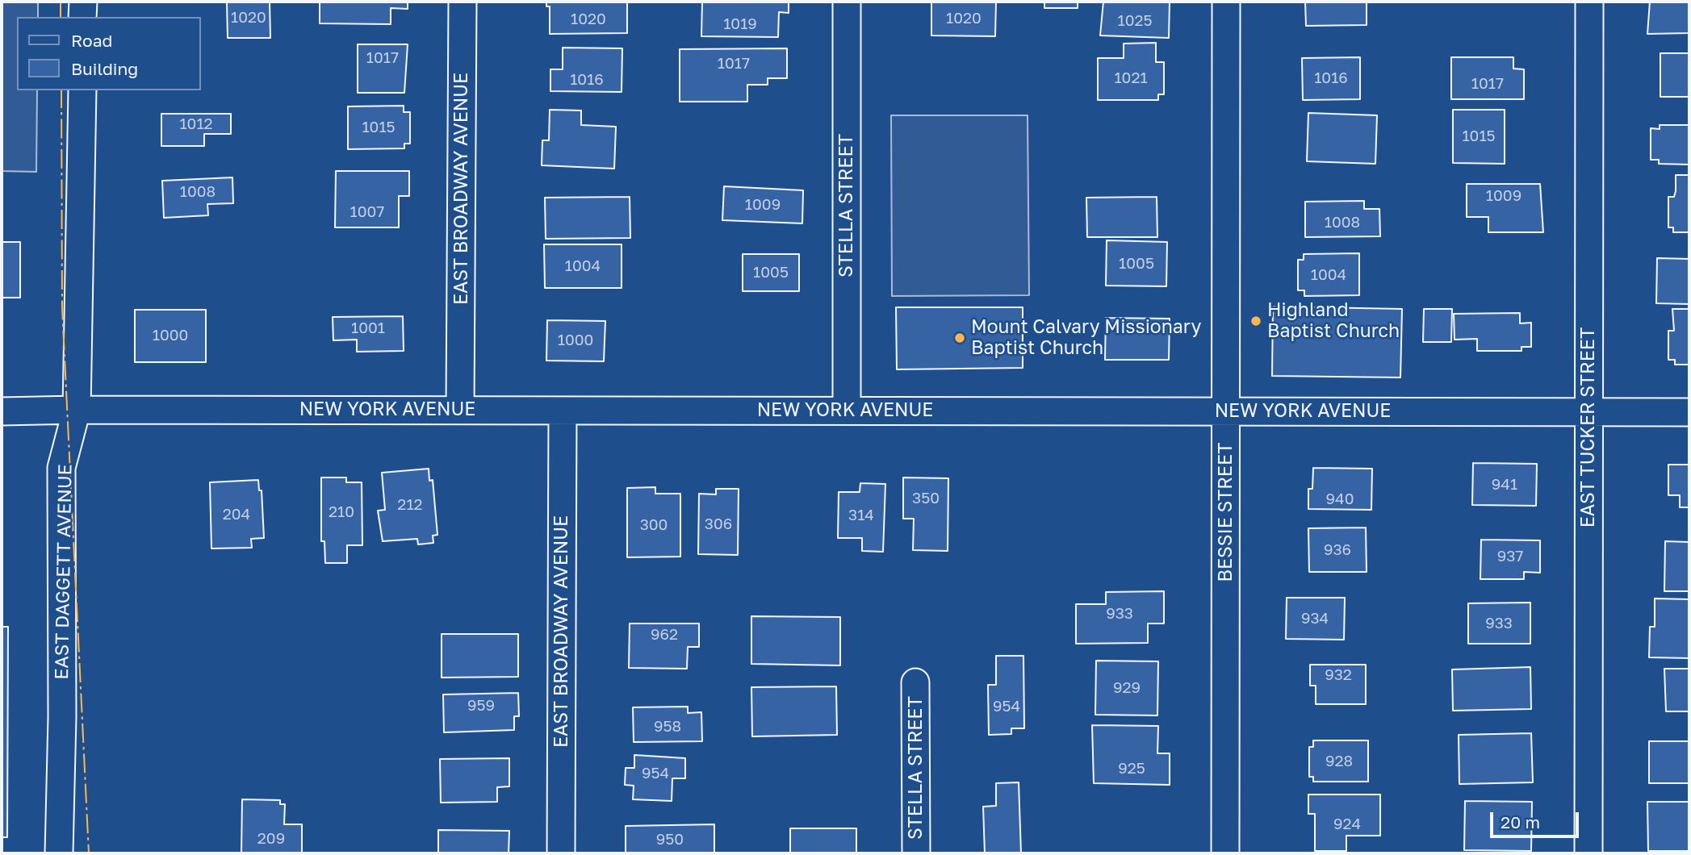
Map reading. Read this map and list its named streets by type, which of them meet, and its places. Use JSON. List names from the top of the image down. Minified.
{"streets":{"street":["EAST BROADWAY AVENUE","STELLA STREET","NEW YORK AVENUE","EAST TUCKER STREET","BESSIE STREET","EAST DAGGETT AVENUE"]},"crossings":[["EAST BROADWAY AVENUE","NEW YORK AVENUE"],["STELLA STREET","NEW YORK AVENUE"],["NEW YORK AVENUE","EAST TUCKER STREET"],["NEW YORK AVENUE","BESSIE STREET"],["NEW YORK AVENUE","EAST DAGGETT AVENUE"]],"places":["Highland Baptist Church","Mount Calvary Missionary Baptist Church"],"house_numbers":["1020","1020","1020","1025","1019","1017","1017","1021","1016","1016","1017","1012","1015","1015","1008","1009","1009","1007","1008","1005","1004","1005","1004","1001","1000","1000","941","350","940","212","210","204","314","306","300","936","937","933","934","933","962","932","929","959","954","958","928","925","954","924","209","950"],"legend":["Road","Building"],"scale_bar":"20 m"}
